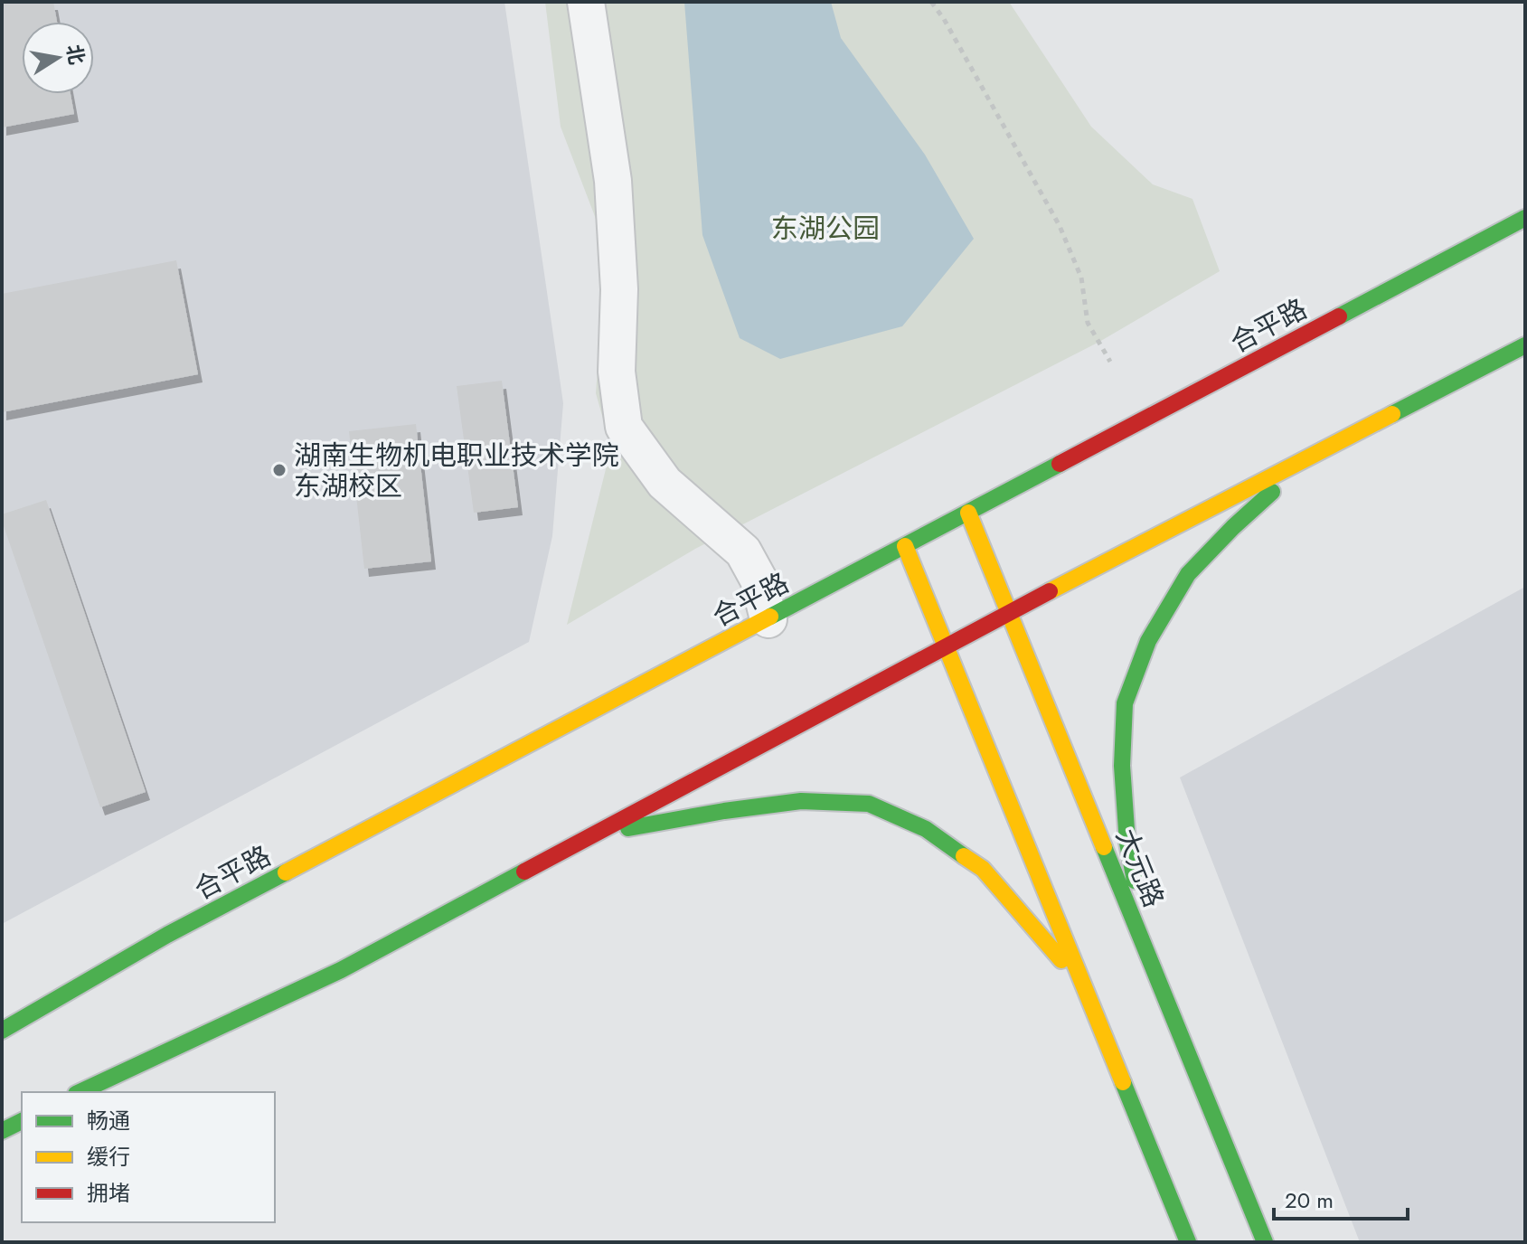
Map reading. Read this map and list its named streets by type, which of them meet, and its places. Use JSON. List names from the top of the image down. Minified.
{"streets":{"main road":["合平路","大元路"]},"crossings":[["合平路","大元路"]],"parks":["东湖公园"],"places":["湖南生物机电职业技术学院 东湖校区"],"legend":["畅通","缓行","拥堵"],"scale_bar":"20 m","north":"right"}
